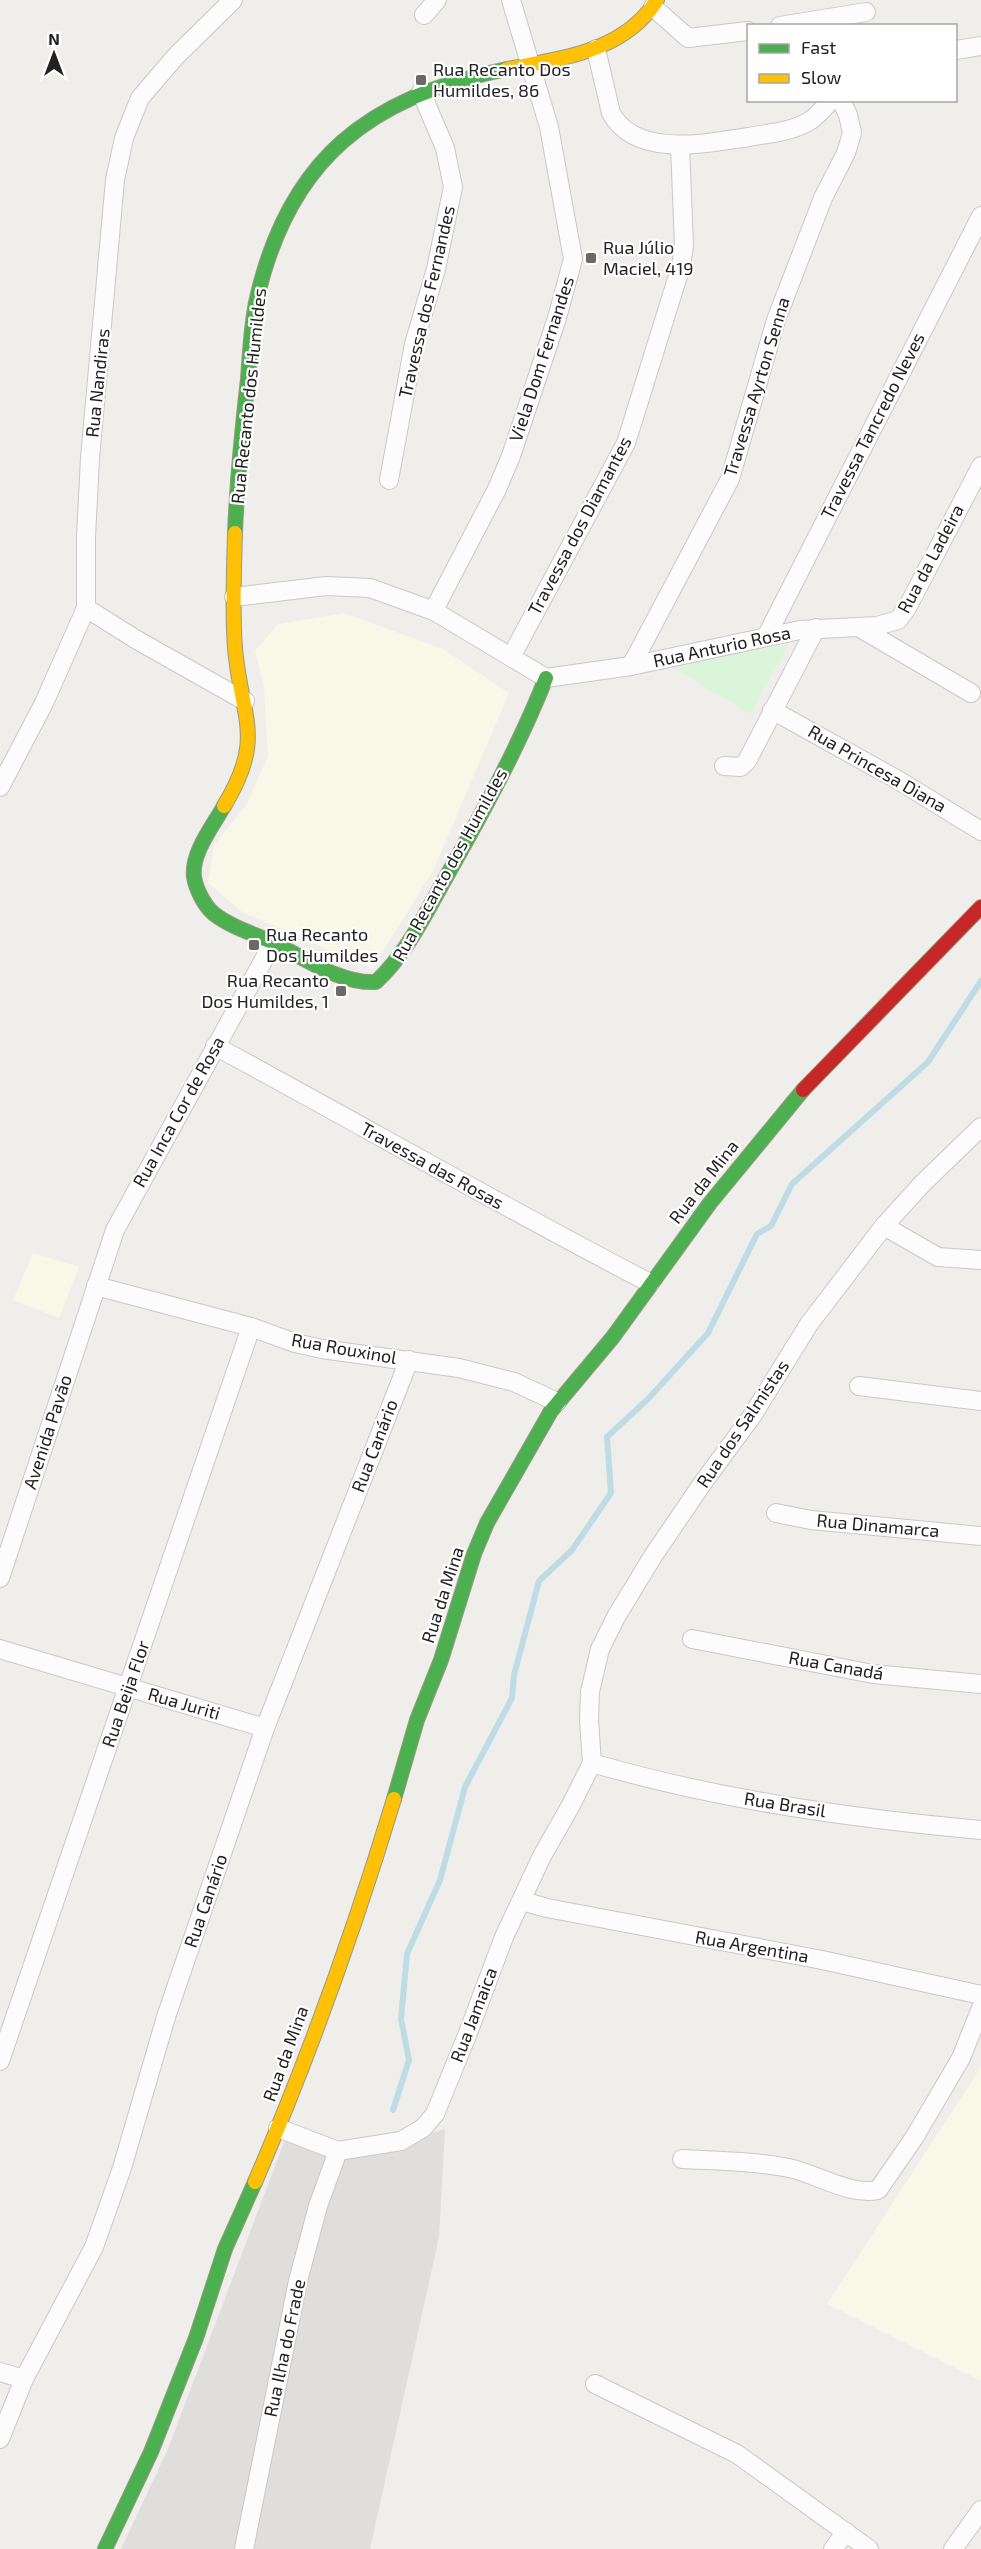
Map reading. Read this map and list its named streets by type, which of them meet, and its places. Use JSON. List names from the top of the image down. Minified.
{"streets":{"street":["Travessa dos Fernandes","Viela Dom Fernandes","Rua Nandiras","Travessa Ayrton Senna","Rua Recanto dos Humildes","Travessa Tancredo Neves","Travessa dos Diamantes","Rua da Ladeira","Rua Anturio Rosa","Rua Princesa Diana","Rua Inca Cor de Rosa","Travessa das Rosas","Rua da Mina","Rua Rouxinol","Rua dos Salmistas","Avenida Pavão","Rua Canário","Rua Dinamarca","Rua Canadá","Rua Beija Flor","Rua Juriti","Rua Brasil","Rua Argentina","Rua Jamaica","Rua Ilha do Frade"]},"crossings":[["Travessa dos Fernandes","Rua Recanto dos Humildes"],["Viela Dom Fernandes","Rua Recanto dos Humildes"],["Travessa Ayrton Senna","Rua Anturio Rosa"],["Rua Recanto dos Humildes","Rua Anturio Rosa"],["Rua Recanto dos Humildes","Rua Inca Cor de Rosa"],["Travessa Tancredo Neves","Rua Anturio Rosa"],["Rua da Ladeira","Rua Anturio Rosa"],["Rua Inca Cor de Rosa","Travessa das Rosas"],["Rua Inca Cor de Rosa","Rua Rouxinol"],["Rua Inca Cor de Rosa","Avenida Pavão"],["Travessa das Rosas","Rua da Mina"],["Rua da Mina","Rua Rouxinol"],["Rua da Mina","Rua Jamaica"],["Rua Rouxinol","Avenida Pavão"],["Rua Rouxinol","Rua Canário"],["Rua Rouxinol","Rua Beija Flor"],["Rua dos Salmistas","Rua Brasil"],["Rua dos Salmistas","Rua Jamaica"],["Rua Canário","Rua Juriti"],["Rua Beija Flor","Rua Juriti"],["Rua Brasil","Rua Jamaica"],["Rua Argentina","Rua Jamaica"],["Rua Jamaica","Rua Ilha do Frade"]],"places":{"transit":["Rua Recanto Dos Humildes, 86","Rua Júlio Maciel, 419","Rua Recanto Dos Humildes","Rua Recanto Dos Humildes, 1"]},"legend":["Fast","Slow"],"north":"top"}
